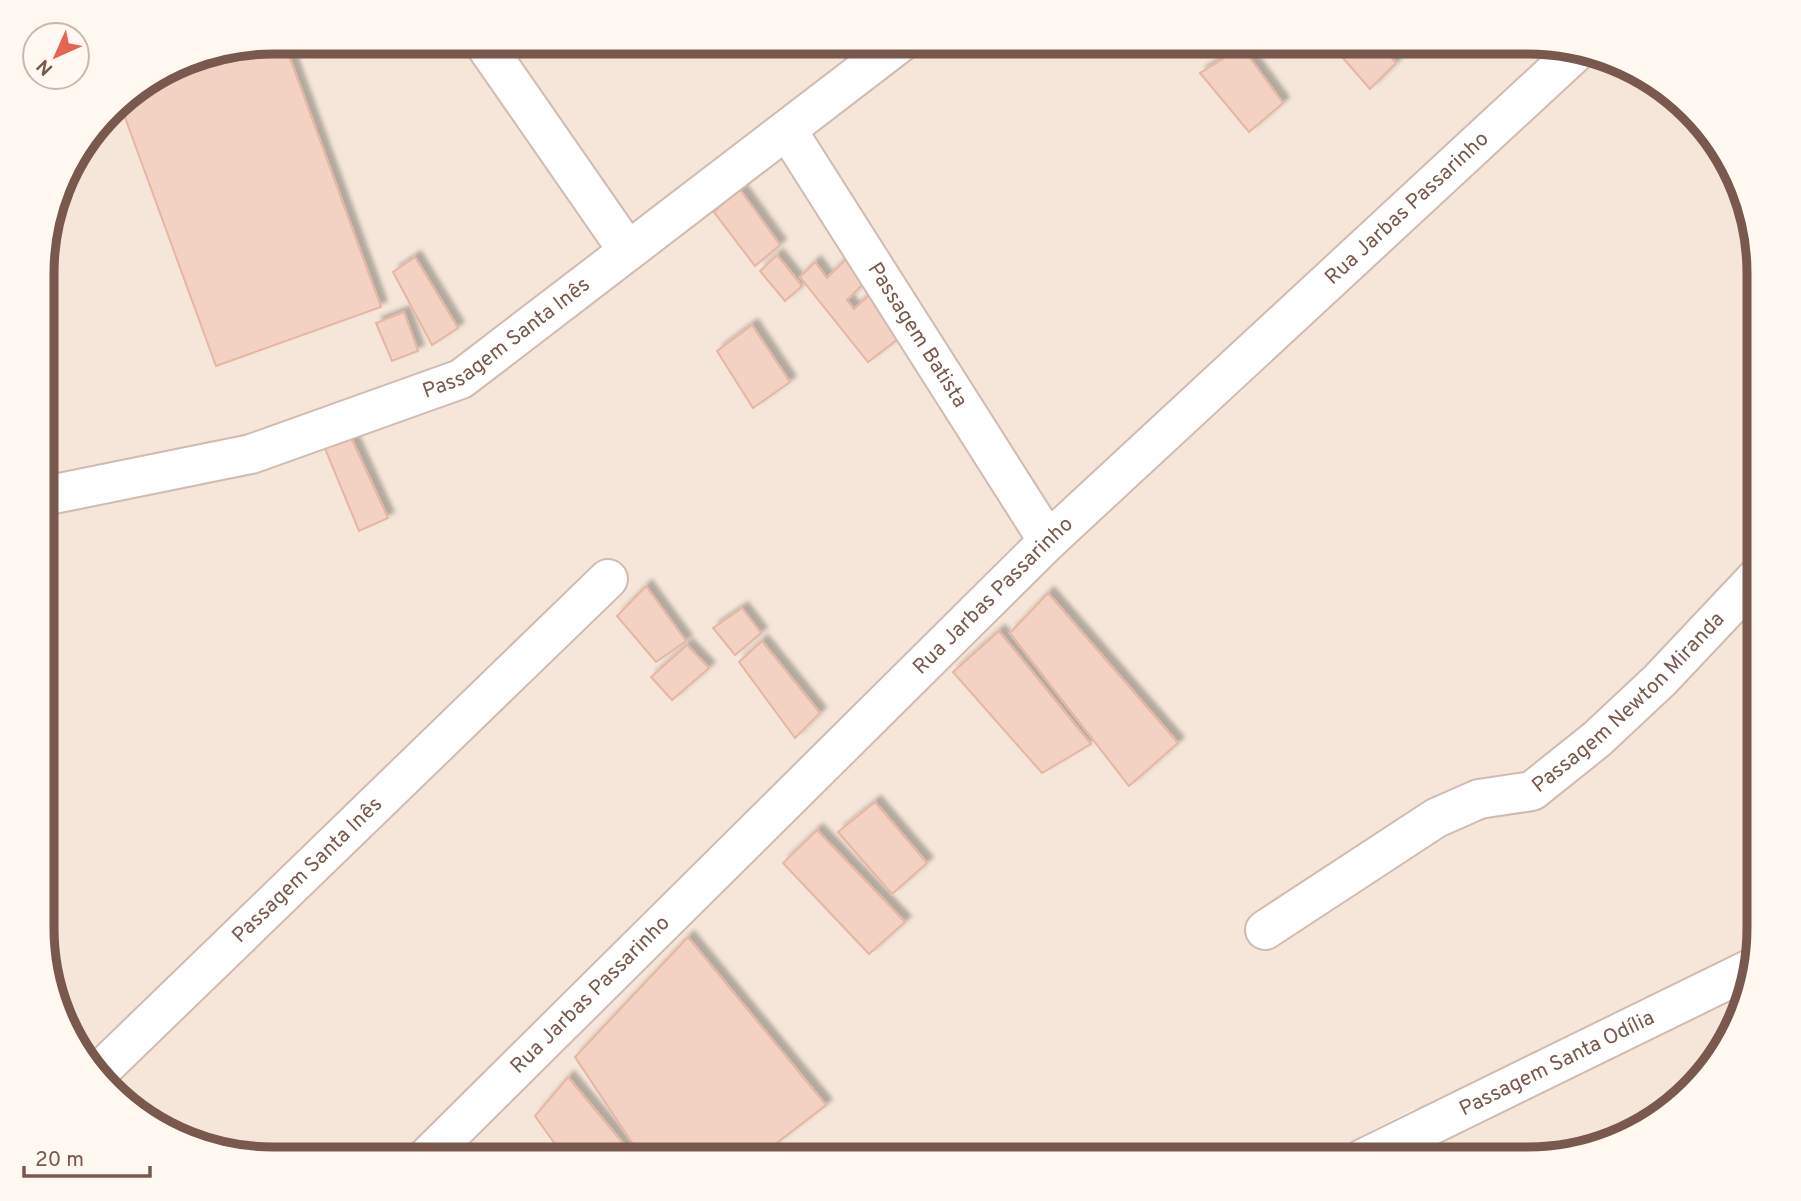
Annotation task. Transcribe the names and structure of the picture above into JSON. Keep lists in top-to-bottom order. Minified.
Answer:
{"streets":{"street":["Rua Jarbas Passarinho","Passagem Batista","Passagem Santa Inês","Passagem Newton Miranda","Passagem Santa Odília"]},"crossings":[["Rua Jarbas Passarinho","Passagem Batista"],["Passagem Batista","Passagem Santa Inês"]],"scale_bar":"20 m","north":"bottom left"}
